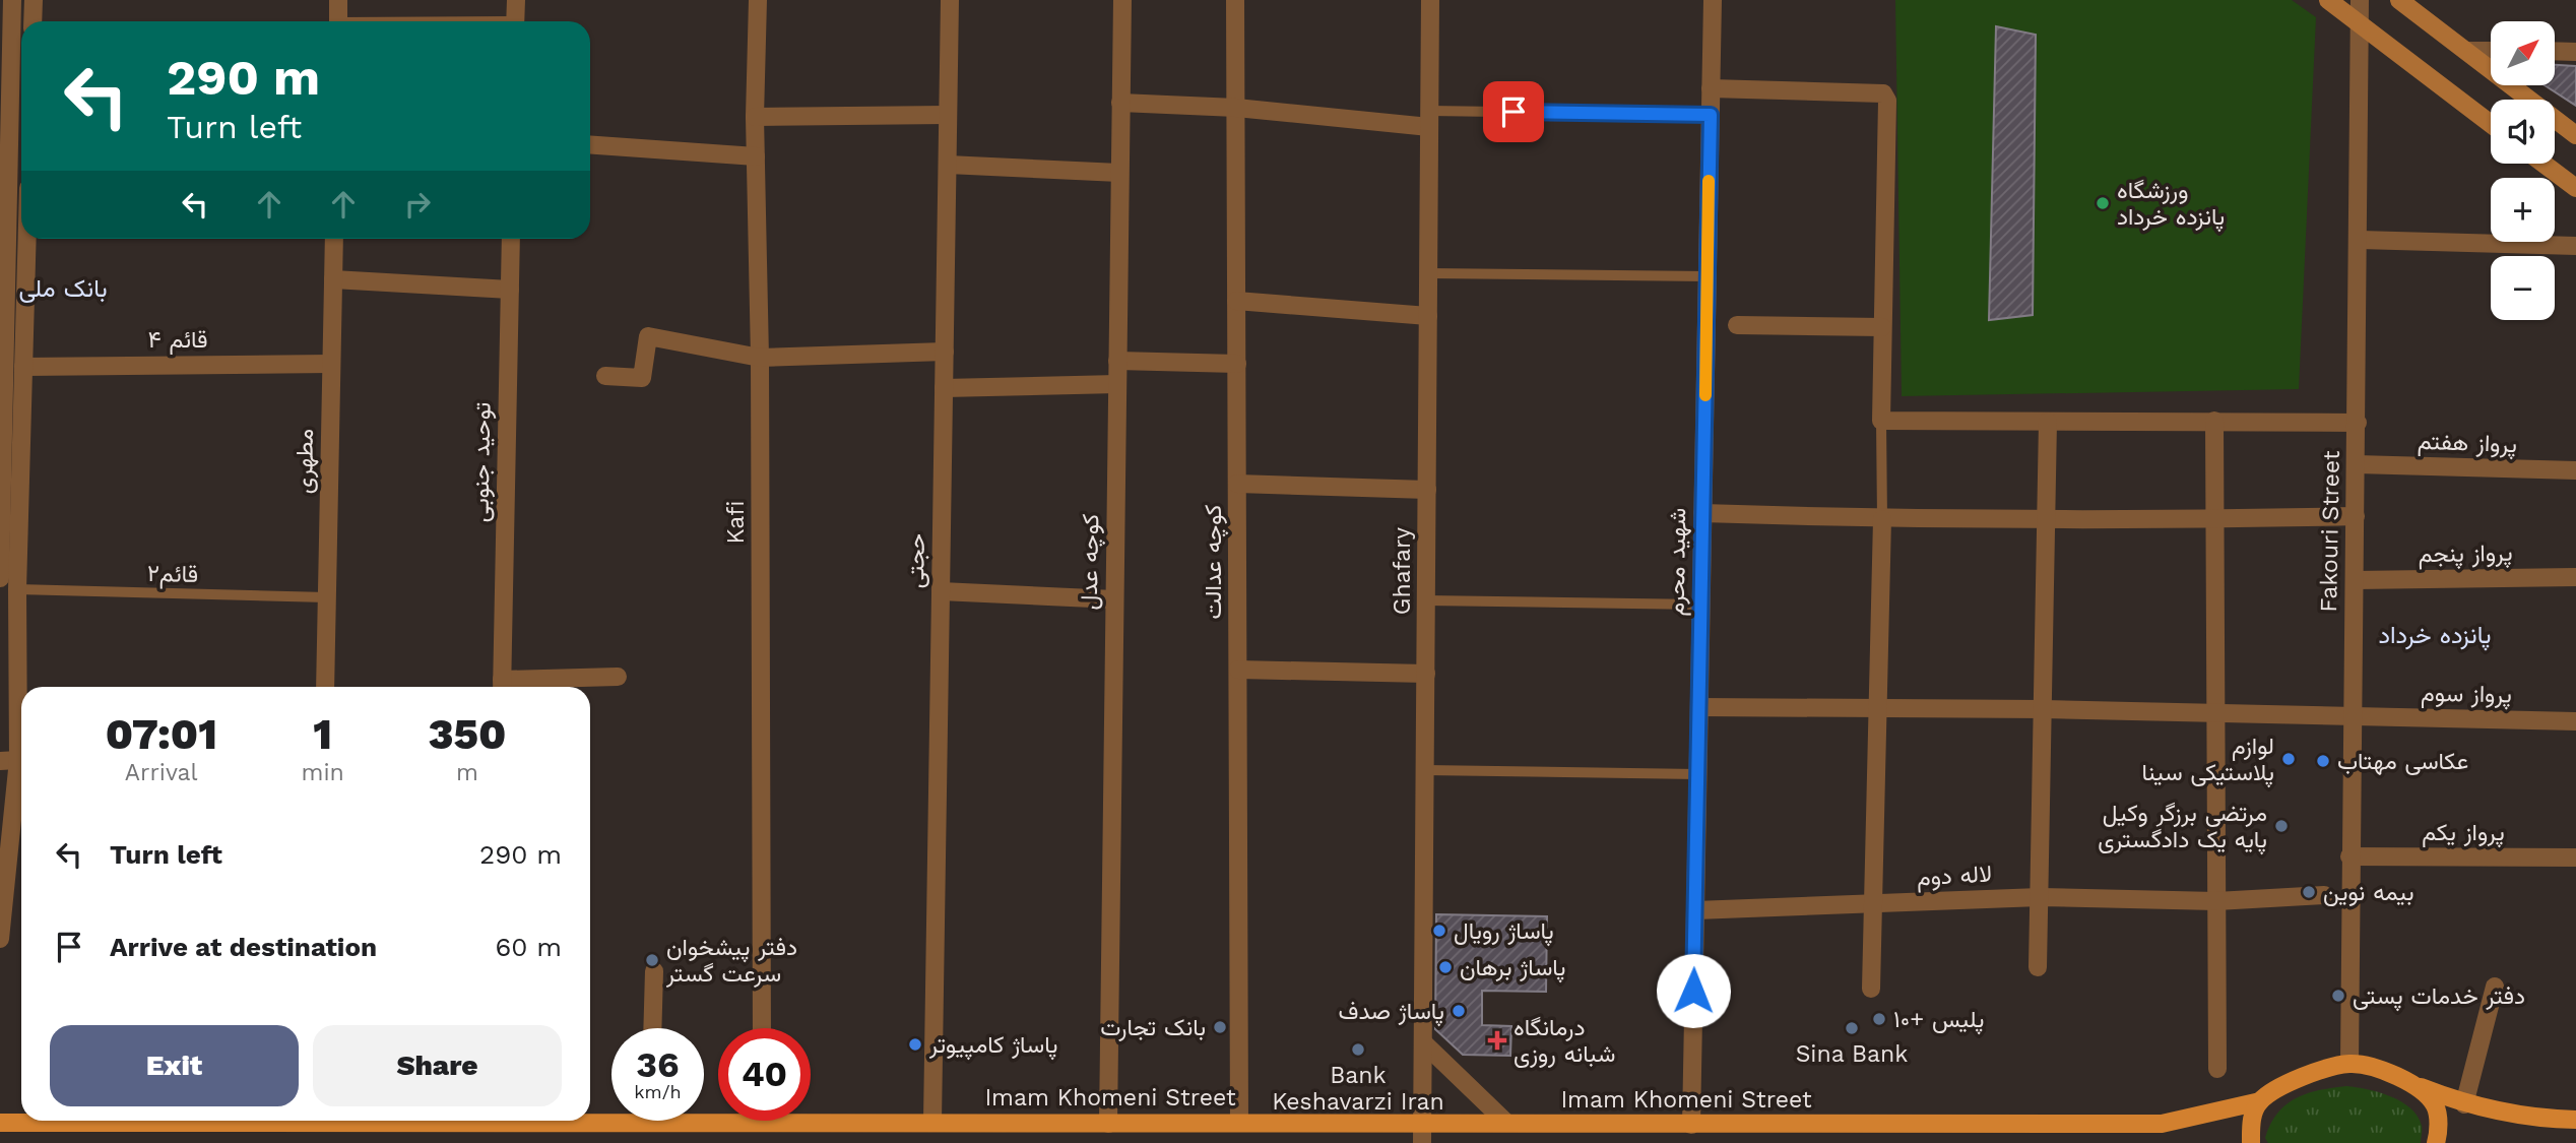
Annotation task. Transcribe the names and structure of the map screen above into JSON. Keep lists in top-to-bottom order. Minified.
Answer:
{"streets":{"main road":["Imam Khomeni Street"],"street":["قائم ۴","پرواز هفتم","مطهری","توحید جنوبی","Kafi","Fakouri Street","پرواز پنجم","حجتی","کوچه عدل","کوچه عدالت","شهید محرم","Ghafary","پرواز سوم","پرواز یکم","لاله دوم"],"lane":["قائم۲"]},"crossings":[["قائم ۴","مطهری"],["پرواز هفتم","Fakouri Street"],["مطهری","قائم۲"],["Fakouri Street","پرواز پنجم"],["Fakouri Street","پرواز سوم"],["Fakouri Street","پرواز یکم"],["Fakouri Street","Imam Khomeni Street"],["حجتی","Imam Khomeni Street"],["کوچه عدل","Imam Khomeni Street"],["کوچه عدالت","Imam Khomeni Street"],["شهید محرم","پرواز سوم"],["شهید محرم","لاله دوم"],["شهید محرم","Imam Khomeni Street"],["Ghafary","Imam Khomeni Street"]],"districts":["بانک ملی","پانزده خرداد"],"places":{"other":["ورزشگاه پانزده خرداد","لوازم پلاستیکی سینا","عکاسی مهتاب","مرتضی برزگر وکیل پایه یک دادگستری","بیمه نوین","پاساژ رویال","دفتر پیشخوان سرعت گستر","پاساژ برهان","دفتر خدمات پستی","پاساژ صدف","پلیس +۱۰","بانک تجارت","Sina Bank","پاساژ کامپیوتر","Bank Keshavarzi Iran"],"health":["درمانگاه شبانه روزی"]},"north":"top right","page":{"map_buttons":["+","−"],"turn":["290 m","Turn left"],"eta":["07:01","Arrival","1","min","350","m"],"list":[{"name":"Turn left","value":"290 m"},{"name":"Arrive at destination","value":"60 m"}],"buttons":["Exit","Share"],"speed":"36 km/h","limit":"40"}}
